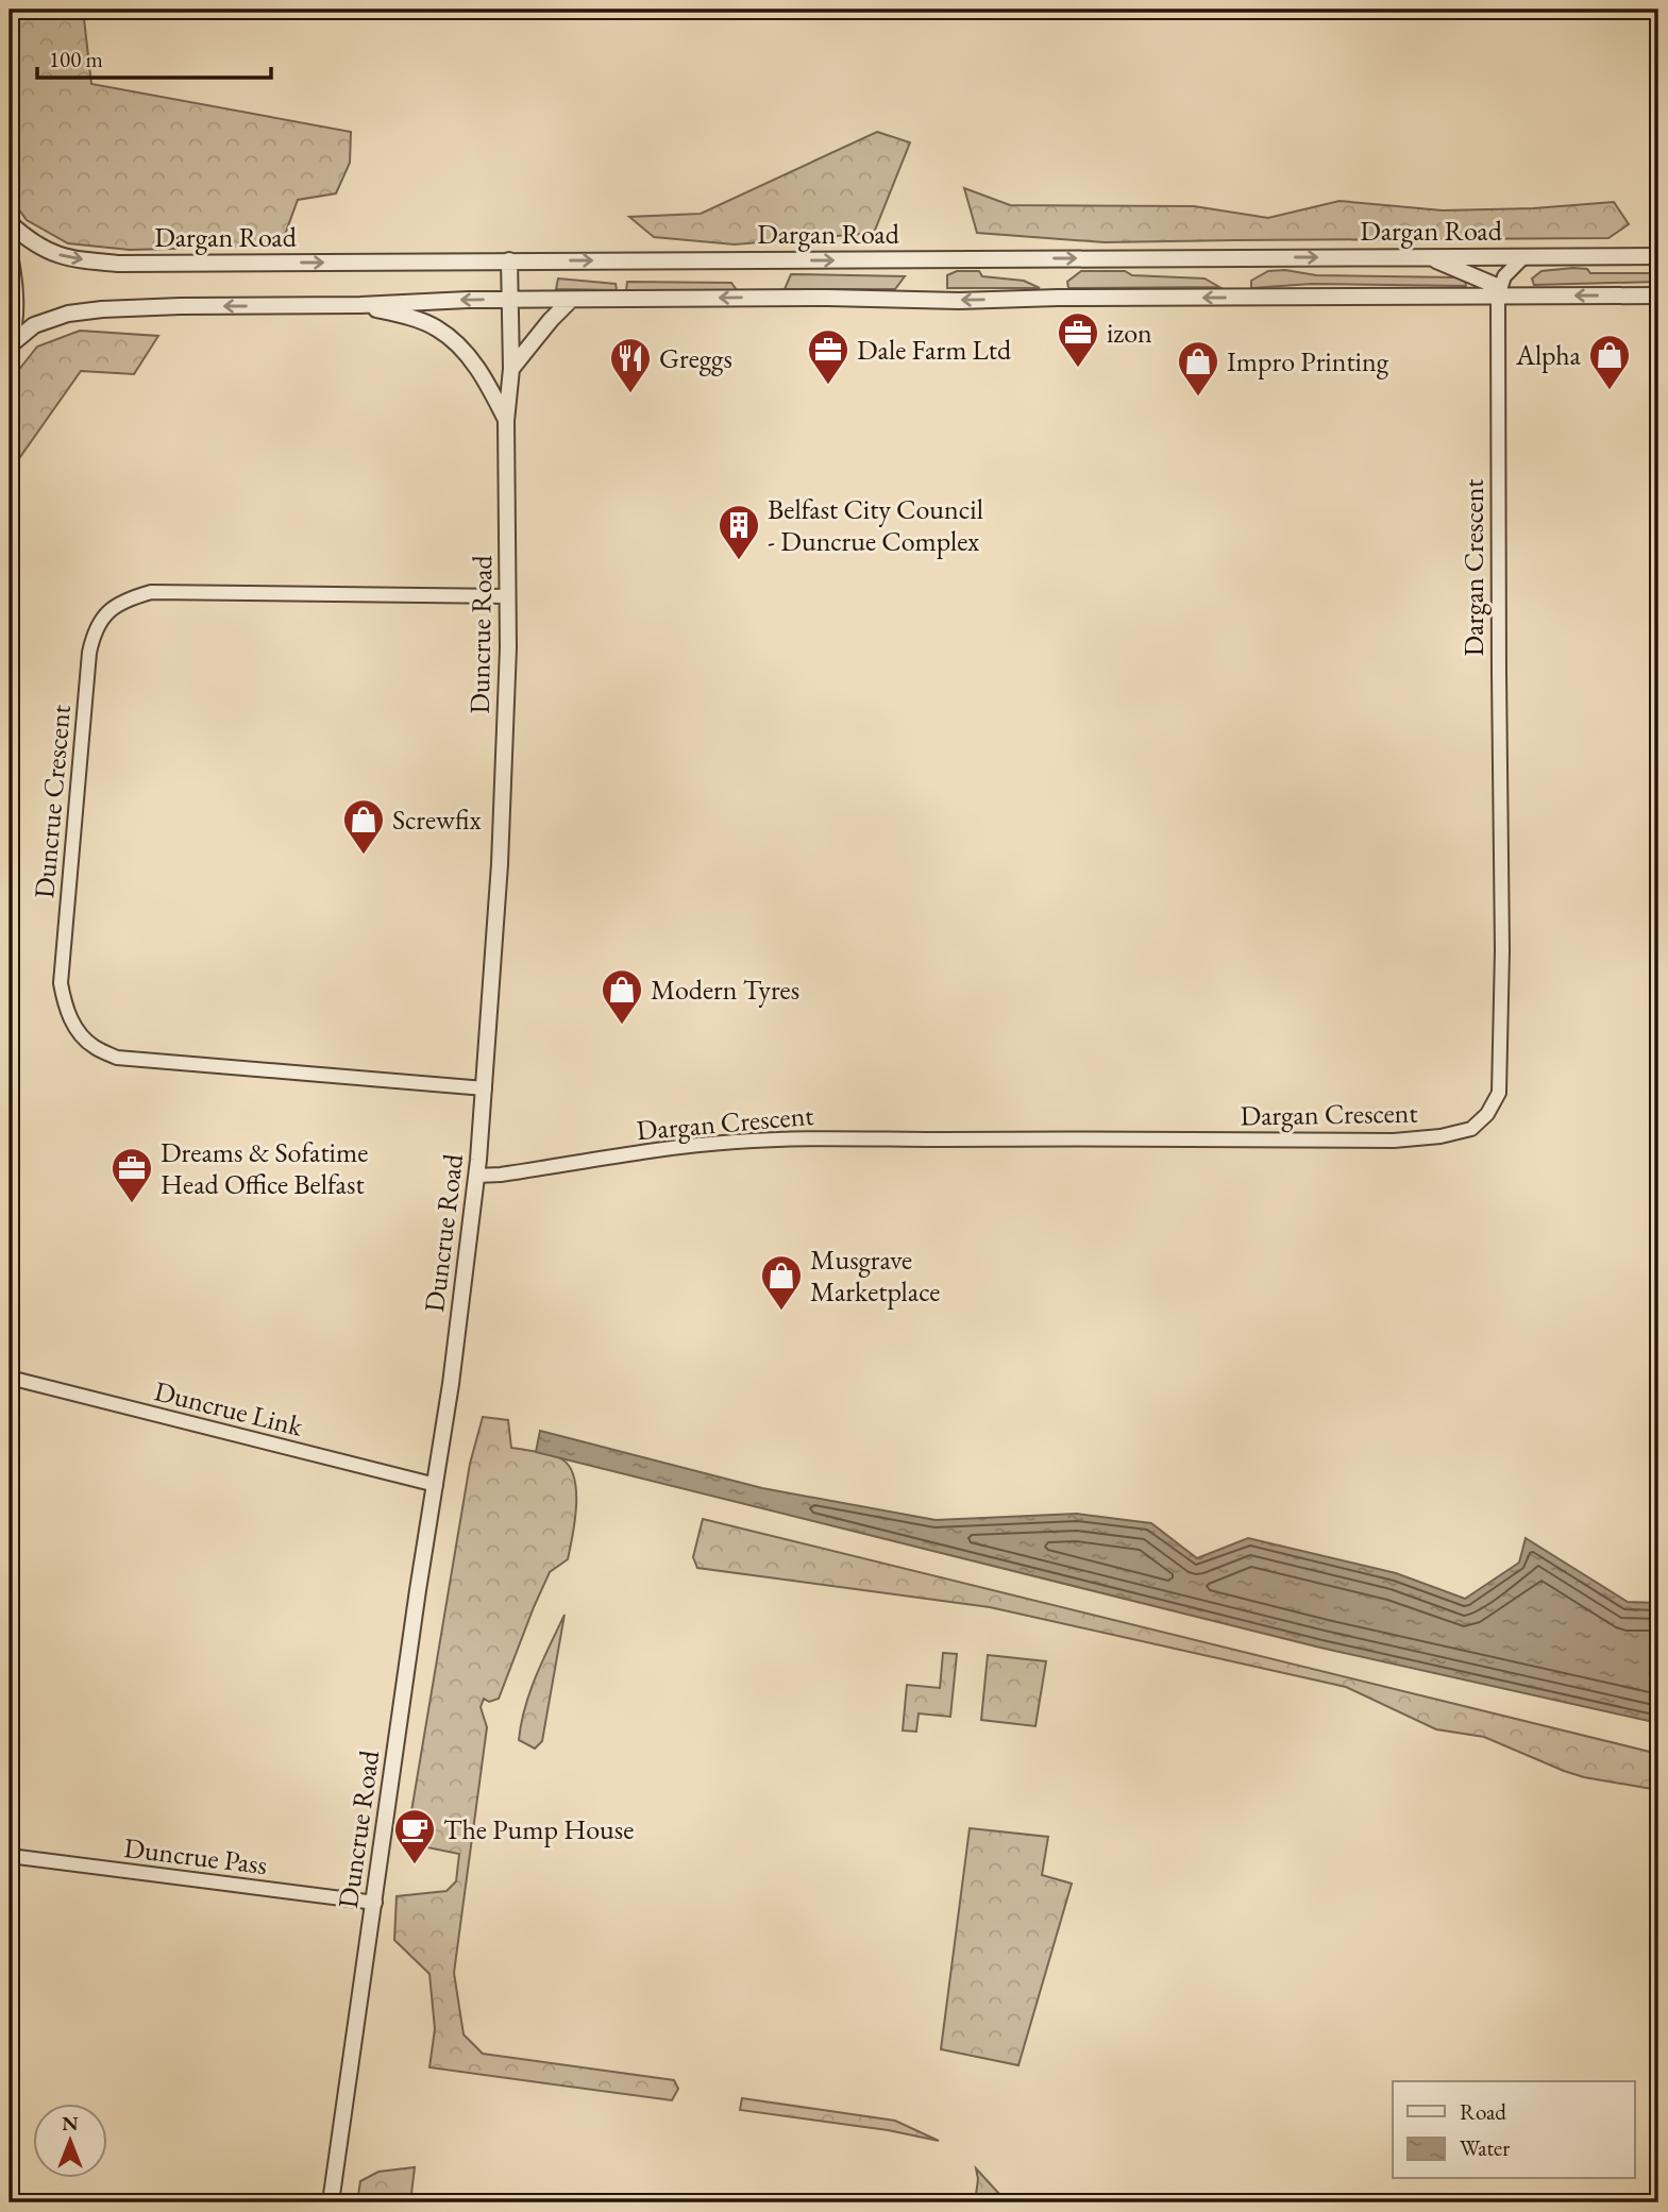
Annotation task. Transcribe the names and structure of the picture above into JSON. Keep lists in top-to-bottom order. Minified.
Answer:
{"streets":{"street":["Dargan Road","Dargan Crescent","Duncrue Road","Duncrue Crescent","Duncrue Link","Duncrue Pass"]},"crossings":[["Dargan Road","Duncrue Road"],["Dargan Crescent","Duncrue Road"],["Duncrue Road","Duncrue Crescent"],["Duncrue Road","Duncrue Link"],["Duncrue Road","Duncrue Pass"]],"places":{"office":["izon","Dale Farm Ltd","Dreams & Sofatime Head Office Belfast"],"shop":["Alpha","Impro Printing","Screwfix","Modern Tyres","Musgrave Marketplace"],"restaurant":["Greggs"],"building":["Belfast City Council - Duncrue Complex"],"cafe":["The Pump House"]},"legend":["Road","Water"],"scale_bar":"100 m","north":"top"}
